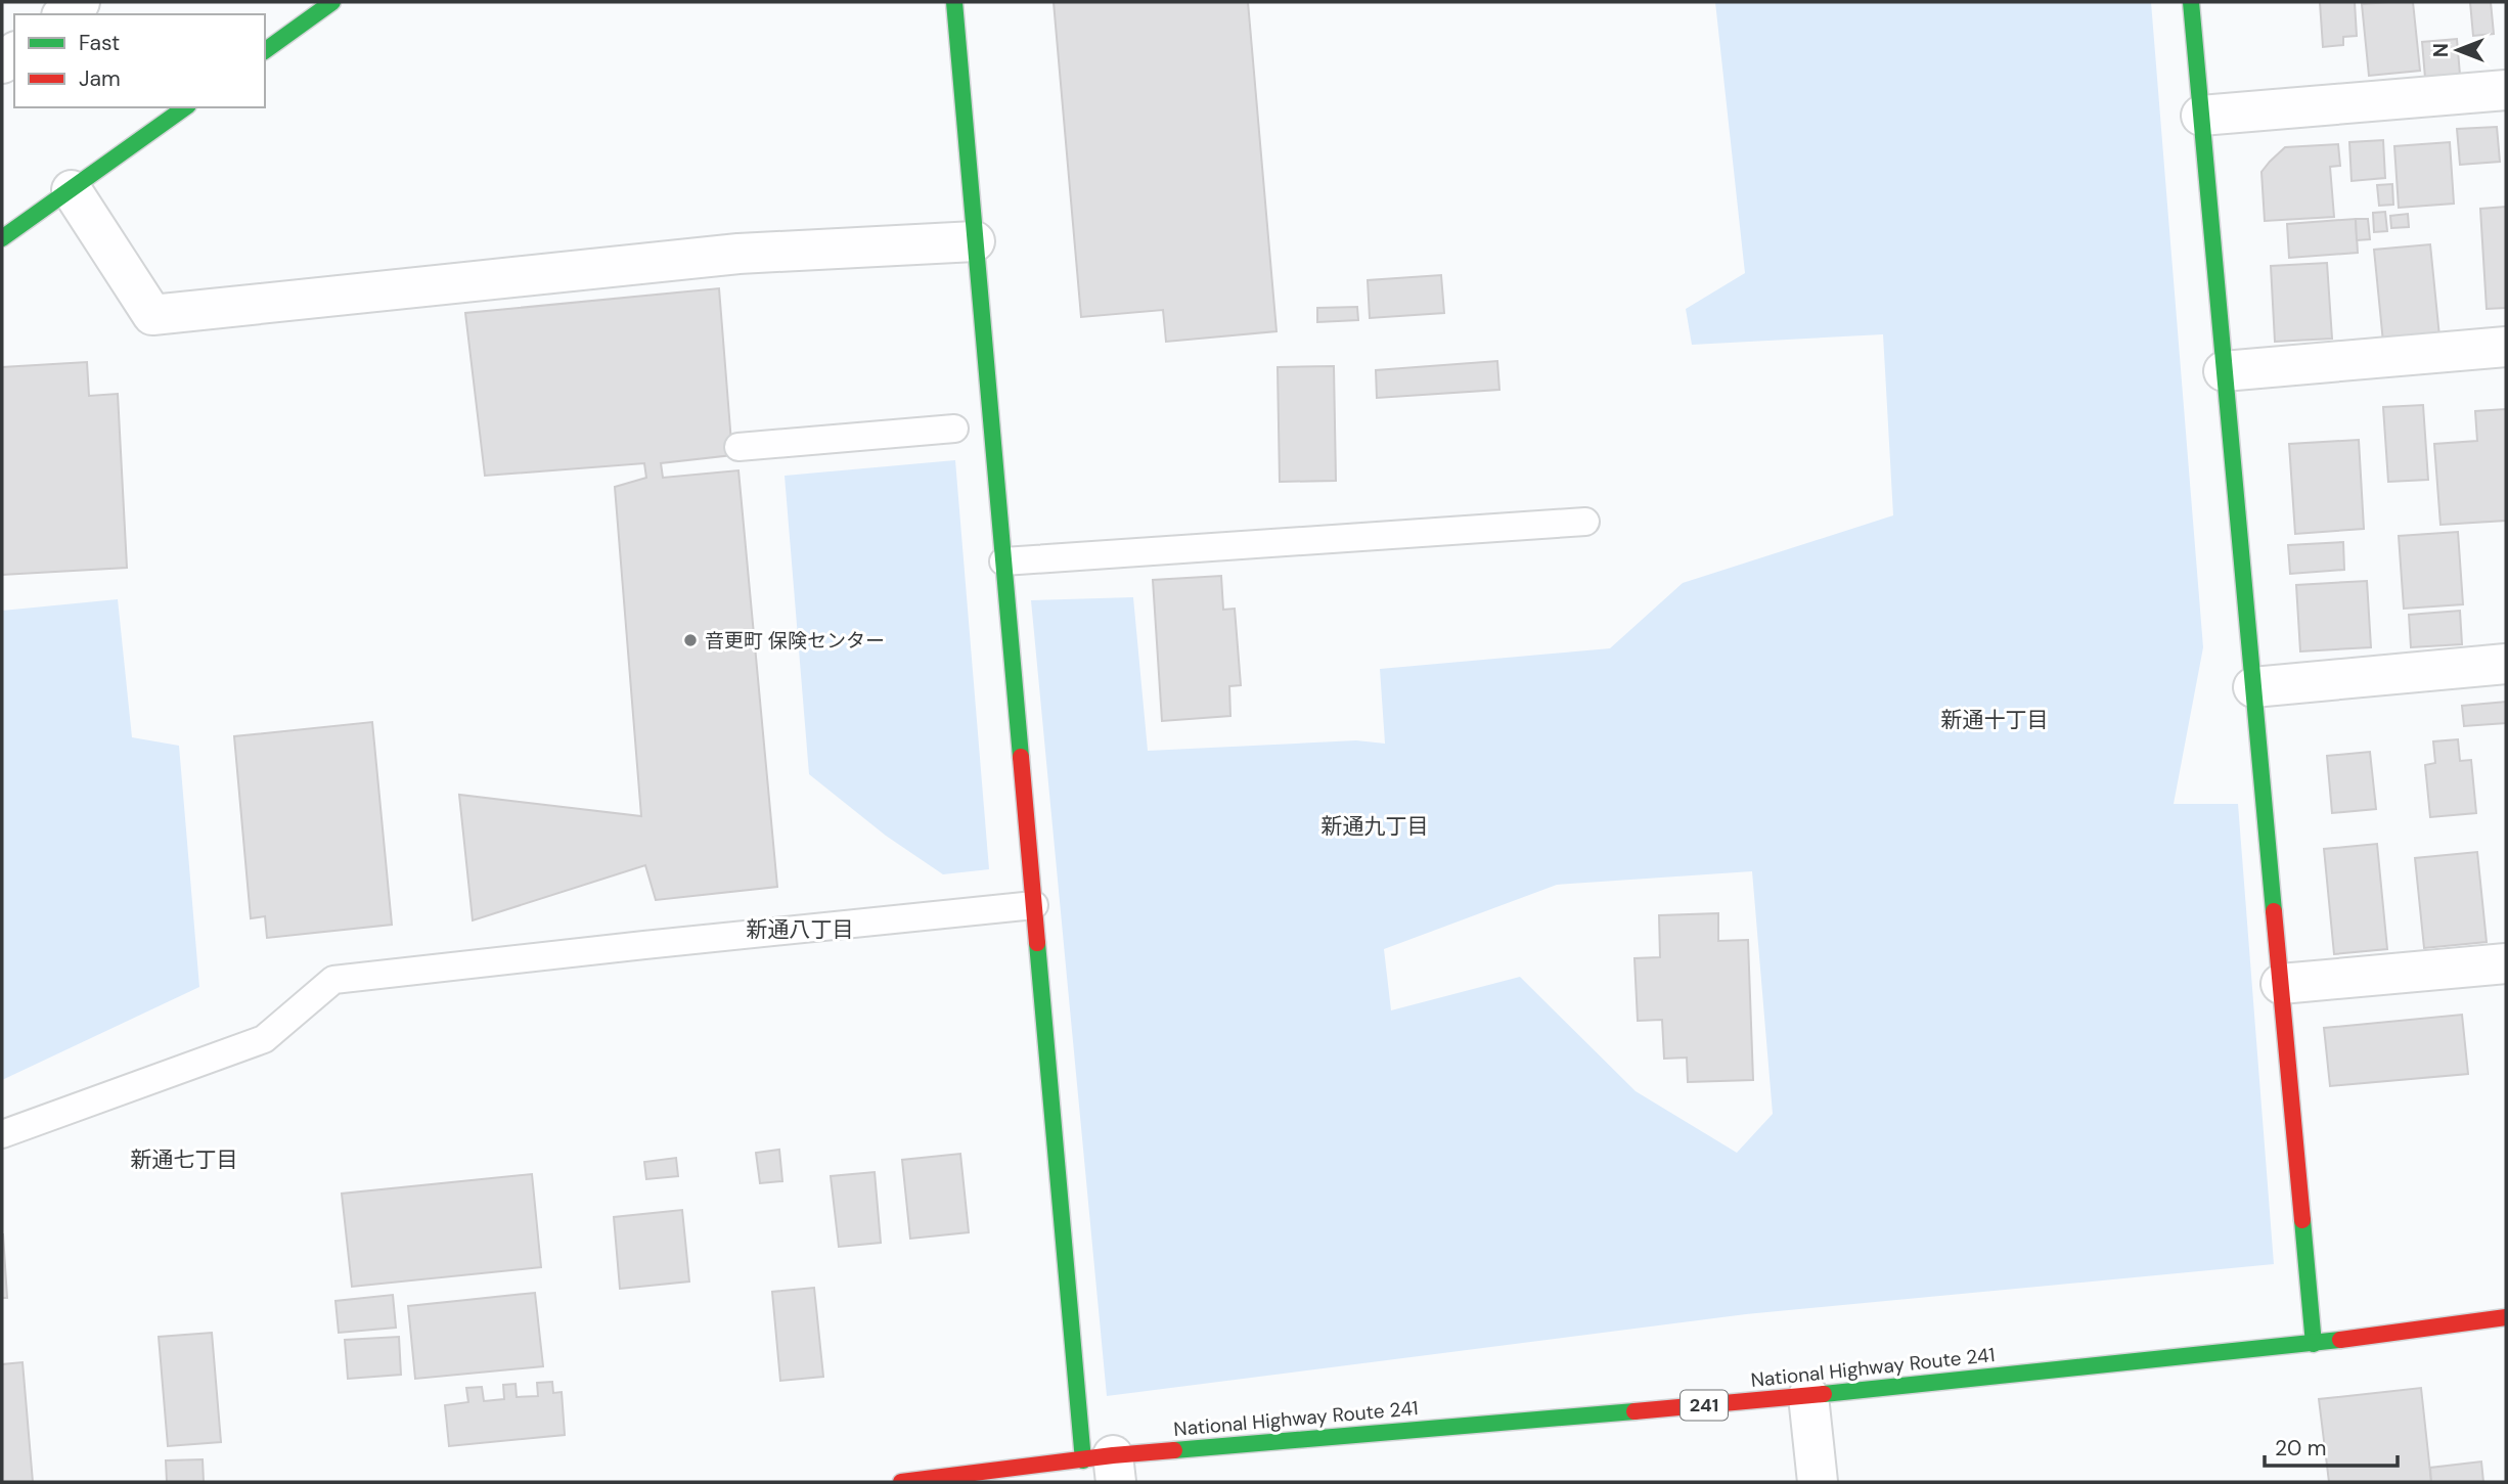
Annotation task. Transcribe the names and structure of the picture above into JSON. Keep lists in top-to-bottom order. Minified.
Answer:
{"streets":{"main road":["National Highway Route 241","241"]},"districts":["新通十丁目","新通九丁目","新通八丁目","新通七丁目"],"places":["音更町 保険センター"],"legend":["Fast","Jam"],"scale_bar":"20 m","north":"left"}
